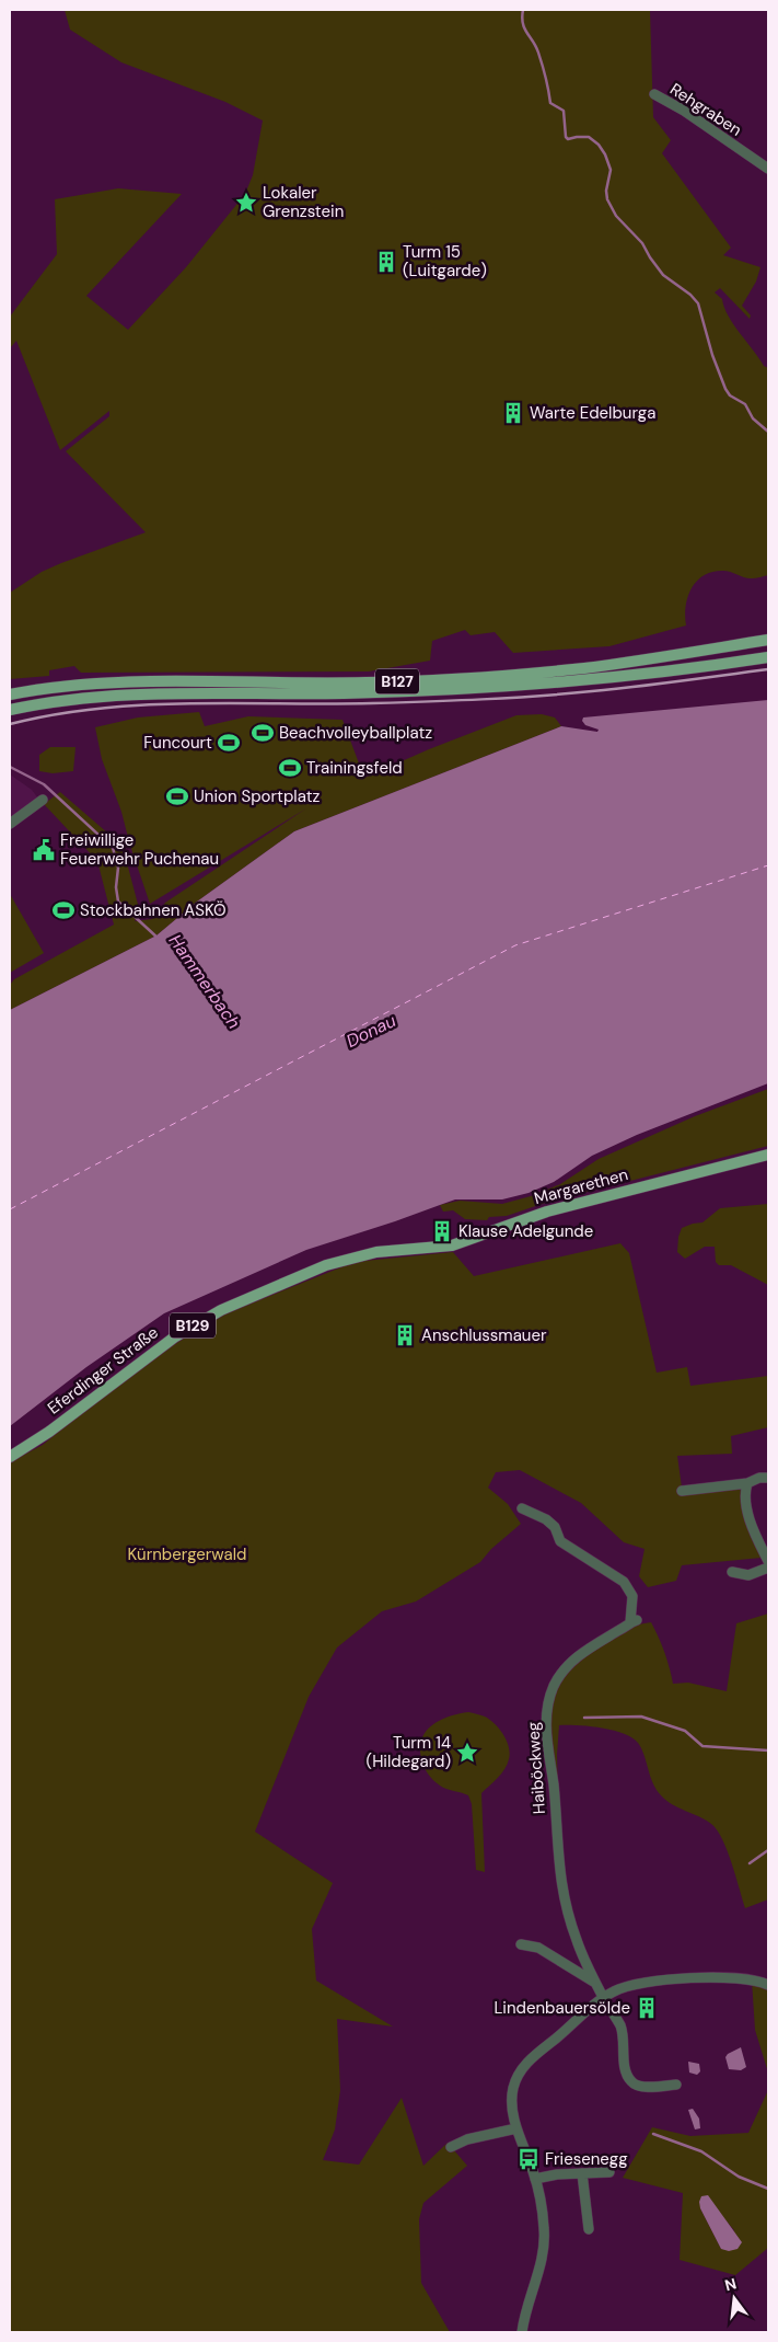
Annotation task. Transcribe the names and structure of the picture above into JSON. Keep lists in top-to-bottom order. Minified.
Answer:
{"streets":{"main road":["B127","Margarethen","B129","Eferdinger Straße"],"street":["Rehgraben","Haiböckweg"]},"crossings":[["Margarethen","Eferdinger Straße"]],"water":["Hammerbach","Donau"],"parks":["Kürnbergerwald"],"places":{"place":["Lokaler Grenzstein","Turm 14 (Hildegard)"],"building":["Turm 15 (Luitgarde)","Warte Edelburga","Klause Adelgunde","Anschlussmauer","Lindenbauersölde"],"sports":["Beachvolleyballplatz","Funcourt","Trainingsfeld","Union Sportplatz","Stockbahnen ASKÖ"],"public building":["Freiwillige Feuerwehr Puchenau"],"bus stop":["Friesenegg"]},"north":"top"}
